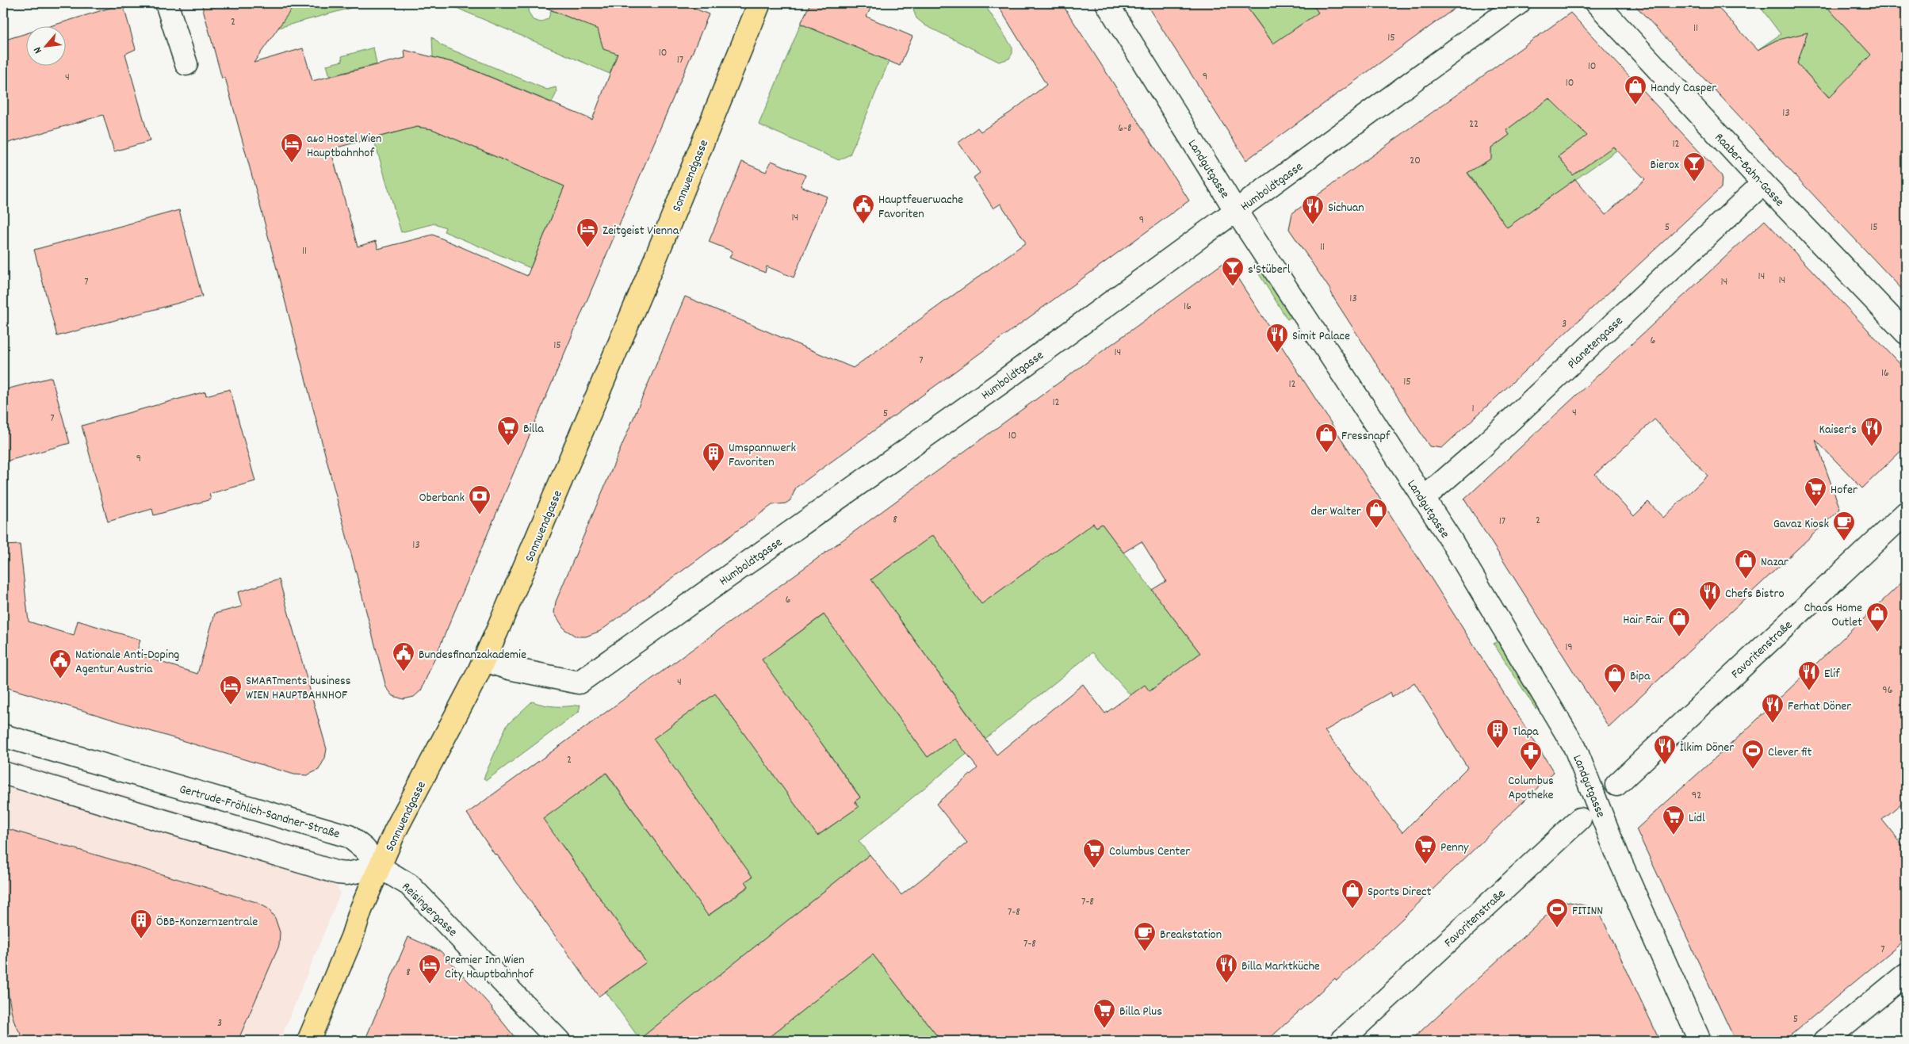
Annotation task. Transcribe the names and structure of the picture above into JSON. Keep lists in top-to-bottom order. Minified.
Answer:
{"streets":{"main road":["Sonnwendgasse"],"street":["Landgutgasse","Raaber-Bahn-Gasse","Humboldtgasse","Planetengasse","Favoritenstraße","Gertrude-Fröhlich-Sandner-Straße","Reisingergasse"]},"crossings":[["Landgutgasse","Humboldtgasse"],["Landgutgasse","Planetengasse"],["Raaber-Bahn-Gasse","Planetengasse"],["Sonnwendgasse","Humboldtgasse"],["Sonnwendgasse","Gertrude-Fröhlich-Sandner-Straße"],["Sonnwendgasse","Reisingergasse"],["Gertrude-Fröhlich-Sandner-Straße","Reisingergasse"]],"places":{"shop":["Handy Casper","Fressnapf","der Walter","Nazar","Chaos Home Outlet","Hair Fair","Bipa","Sports Direct"],"hotel":["a&o Hostel Wien Hauptbahnhof","Zeitgeist Vienna","SMARTments business WIEN HAUPTBAHNHOF","Premier Inn Wien City Hauptbahnhof"],"bar":["Bierox","s'Stüberl"],"public building":["Hauptfeuerwache Favoriten","Bundesfinanzakademie","Nationale Anti-Doping Agentur Austria"],"restaurant":["Sichuan","Simit Palace","Kaiser's","Chefs Bistro","Elif","Ferhat Döner","İlkim Döner","Billa Marktküche"],"supermarket":["Billa","Hofer","Lidl","Penny","Columbus Center","Billa Plus"],"building":["Umspannwerk Favoriten","Tlapa","ÖBB-Konzernzentrale"],"bank":["Oberbank"],"cafe":["Gavaz Kiosk","Breakstation"],"sports":["Clever fit","FITINN"],"pharmacy":["Columbus Apotheke"]},"house_numbers":["2","11","15","10","17","10","9","4","10","13","22","6-8","12","20","14","9","5","15","11","11","14","14","7","14","13","16","3","6","15","14","7","16","15","12","12","1","4","5","7","10","9","8","2","17","13","6","19","4","96","2","92","7-8","7-8","7-8","7","8","5","3"],"north":"bottom left"}
